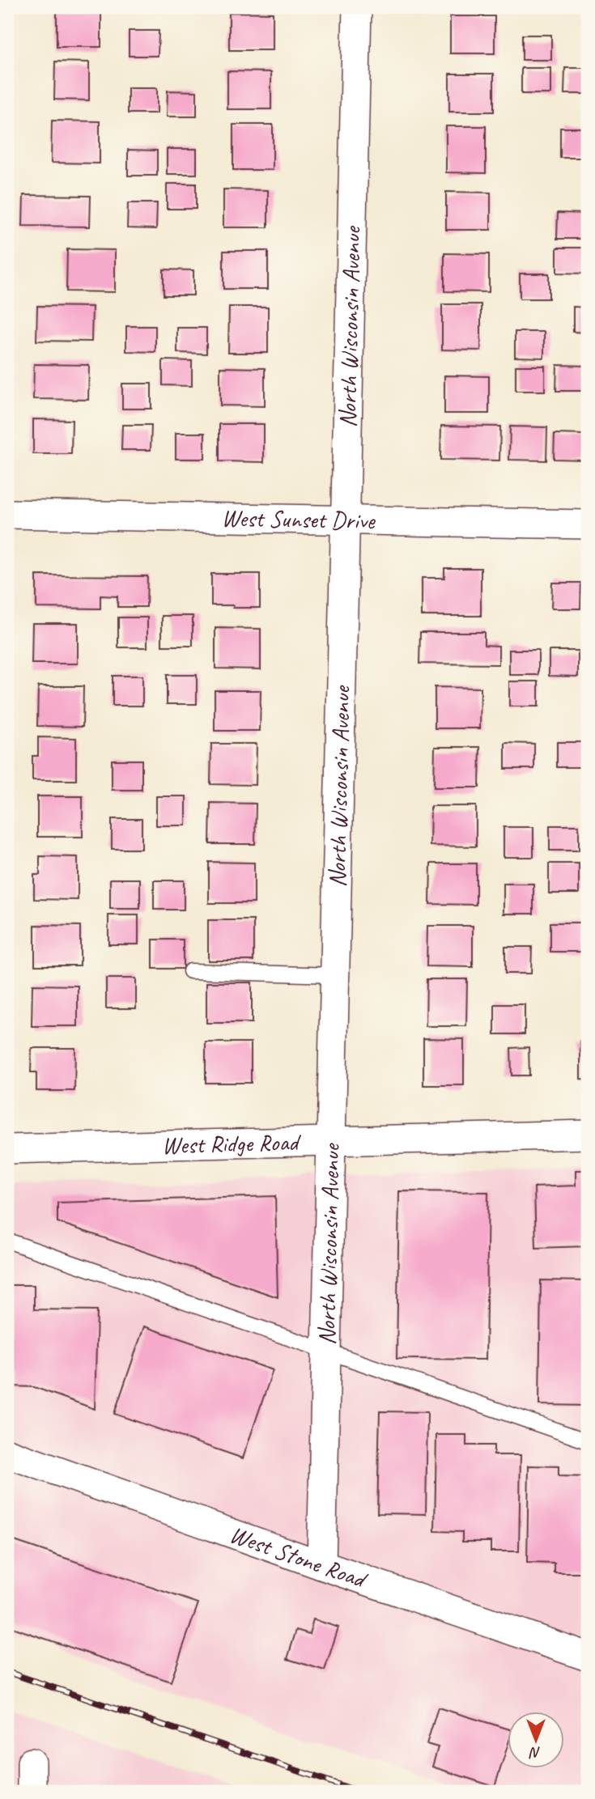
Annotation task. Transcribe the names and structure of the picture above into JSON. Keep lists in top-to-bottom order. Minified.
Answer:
{"streets":{"street":["North Wisconsin Avenue","West Sunset Drive","West Ridge Road","West Stone Road"]},"crossings":[["North Wisconsin Avenue","West Sunset Drive"],["North Wisconsin Avenue","West Ridge Road"],["North Wisconsin Avenue","West Stone Road"]],"north":"bottom"}
